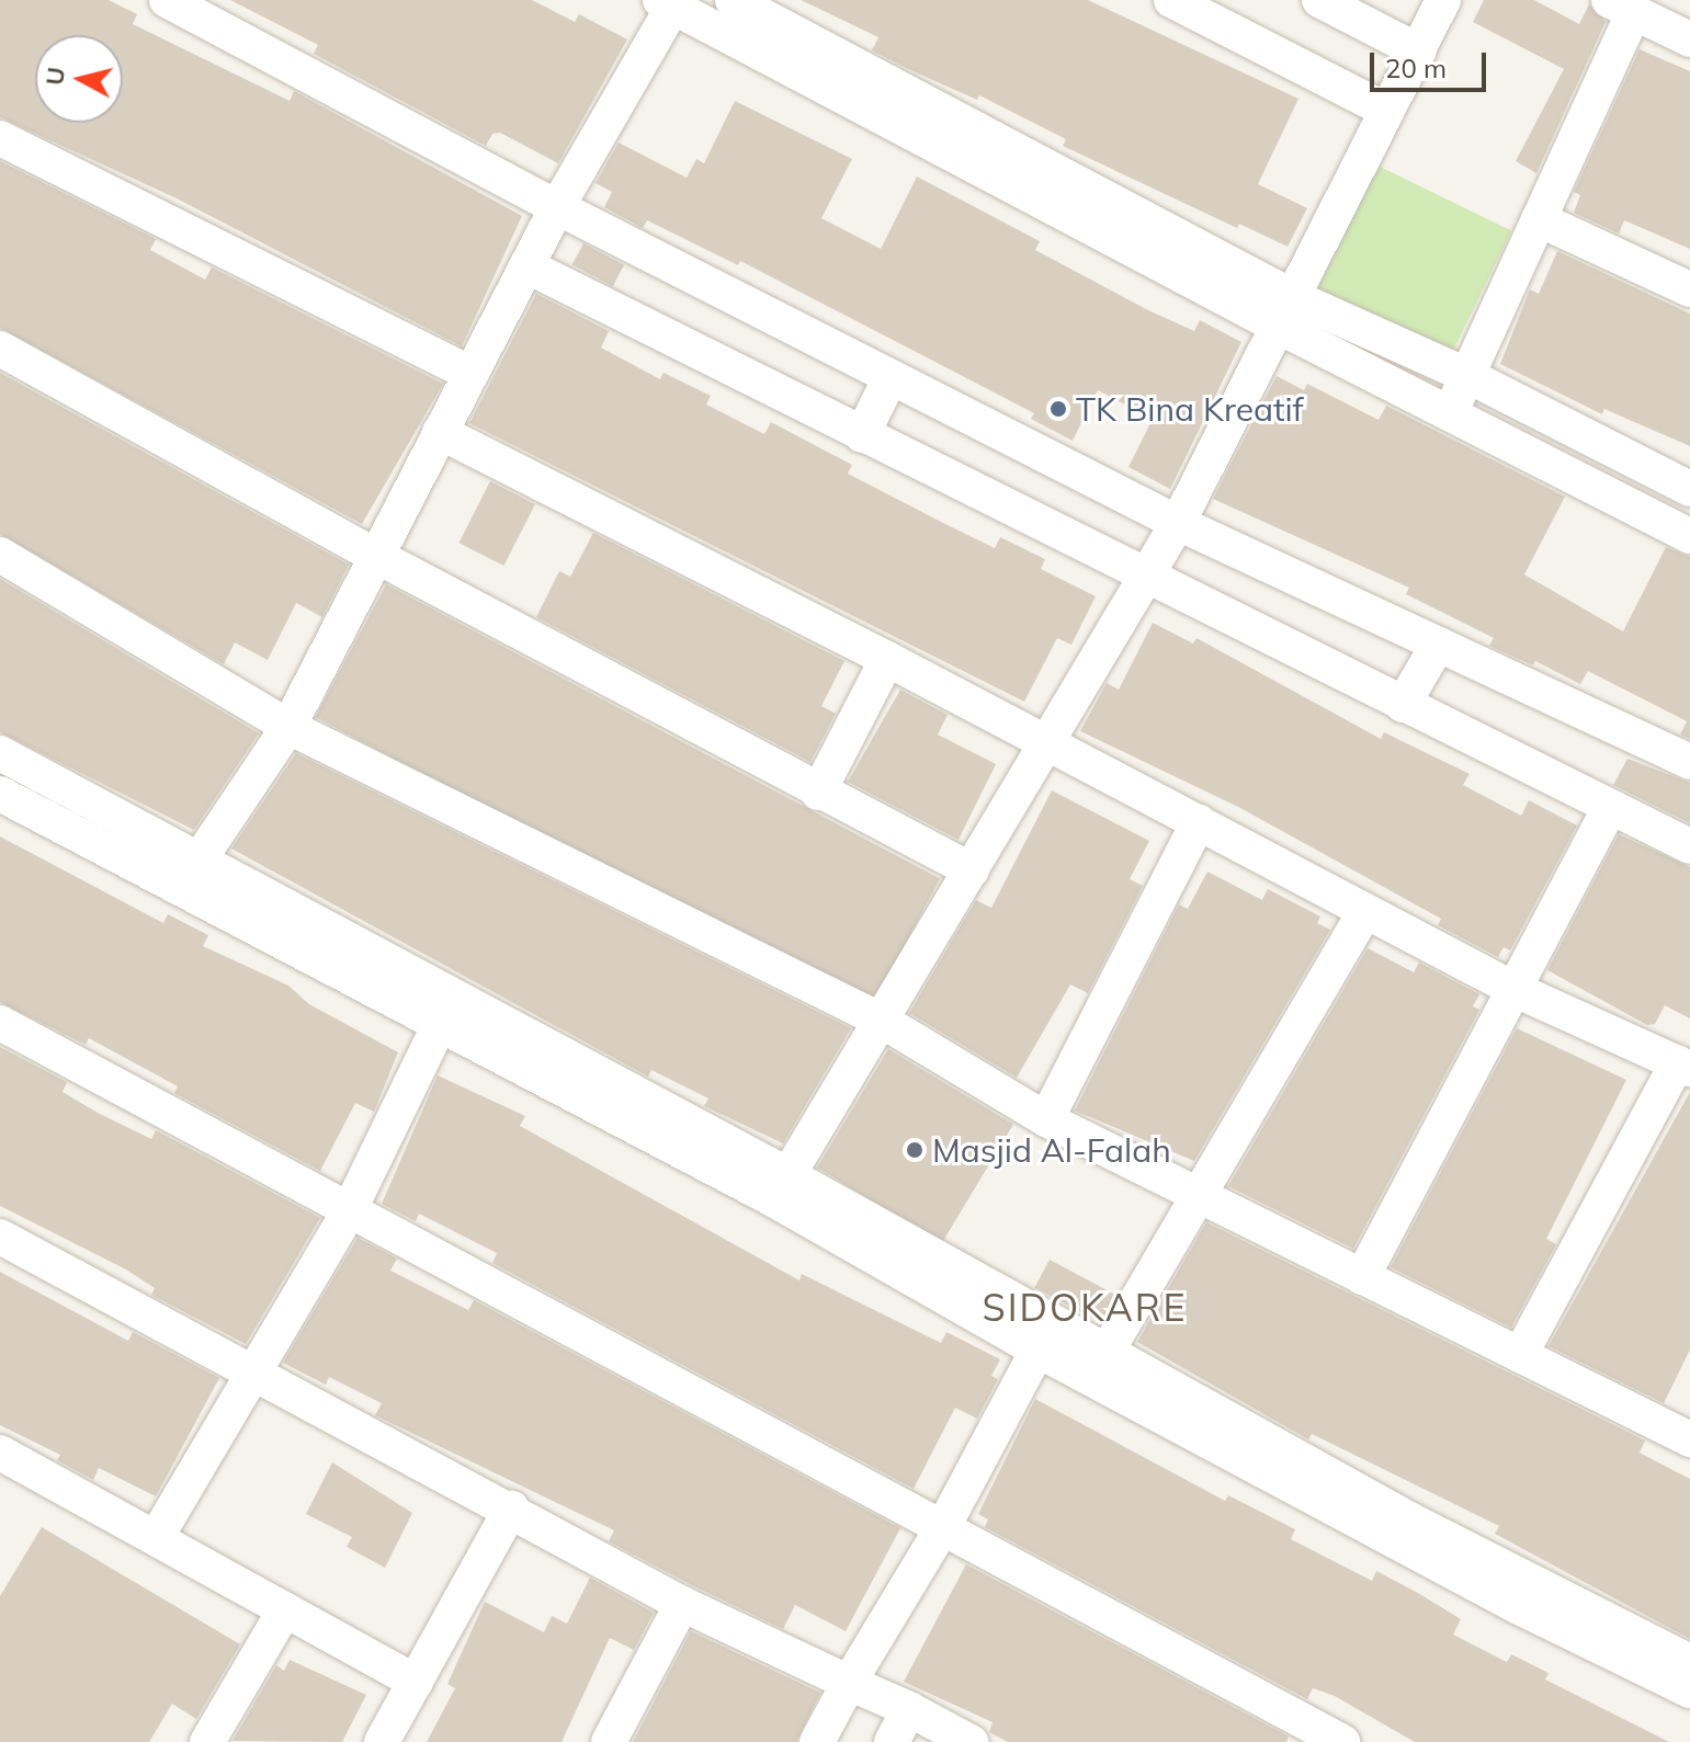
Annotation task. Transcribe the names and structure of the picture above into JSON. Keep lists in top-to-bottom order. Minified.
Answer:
{"districts":["SIDOKARE"],"places":["TK Bina Kreatif","Masjid Al-Falah"],"scale_bar":"20 m","north":"left"}
